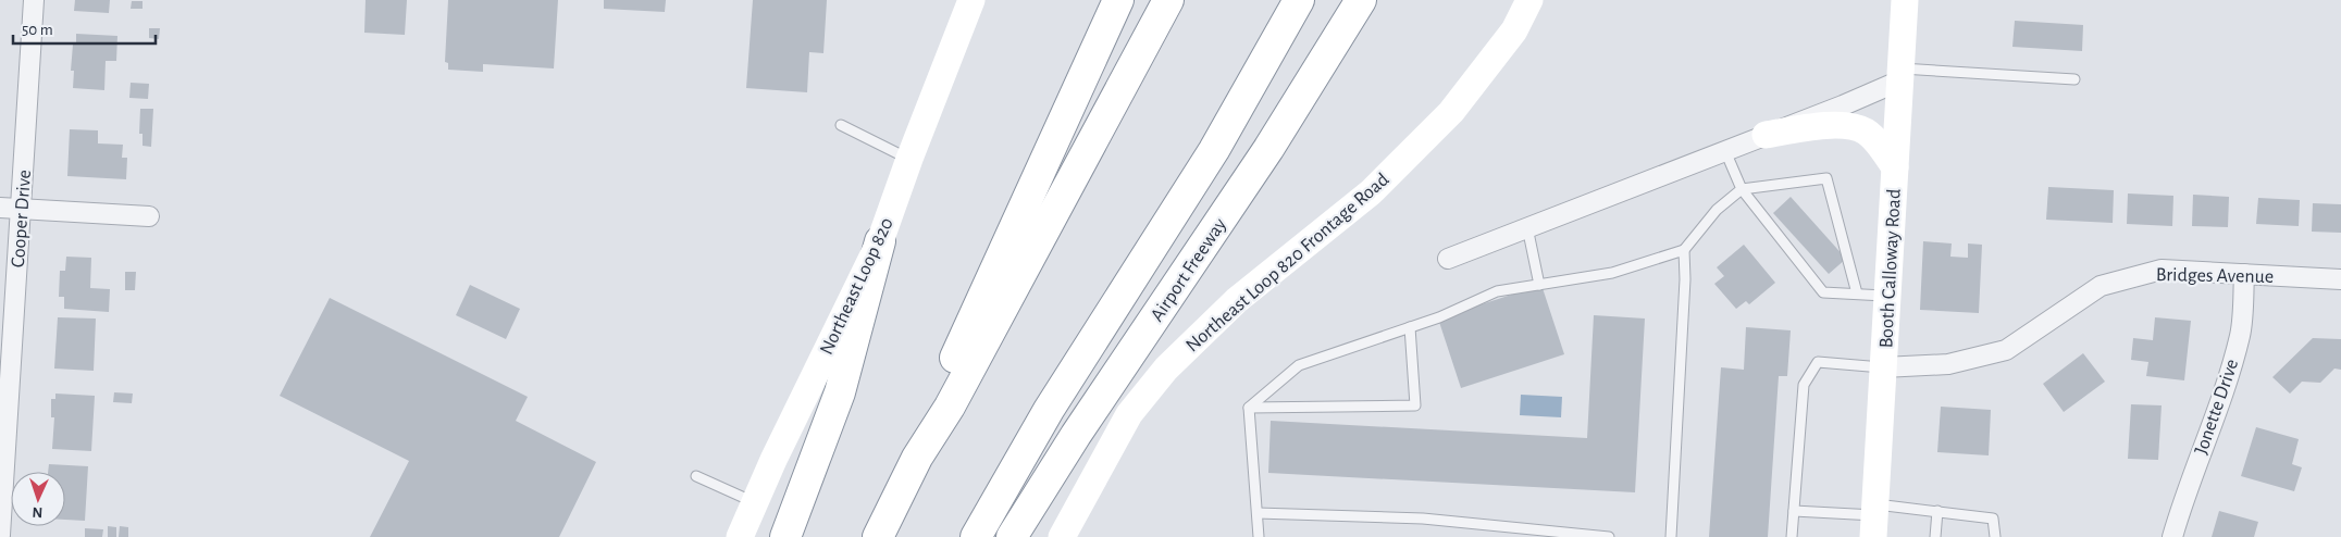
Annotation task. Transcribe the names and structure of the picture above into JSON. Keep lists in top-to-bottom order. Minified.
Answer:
{"streets":{"highway":["Airport Freeway"],"main road":["Northeast Loop 820 Frontage Road","Booth Calloway Road","Northeast Loop 820"],"street":["Cooper Drive","Bridges Avenue","Jonette Drive"]},"crossings":[["Booth Calloway Road","Bridges Avenue"],["Bridges Avenue","Jonette Drive"]],"scale_bar":"50 m","north":"bottom"}
